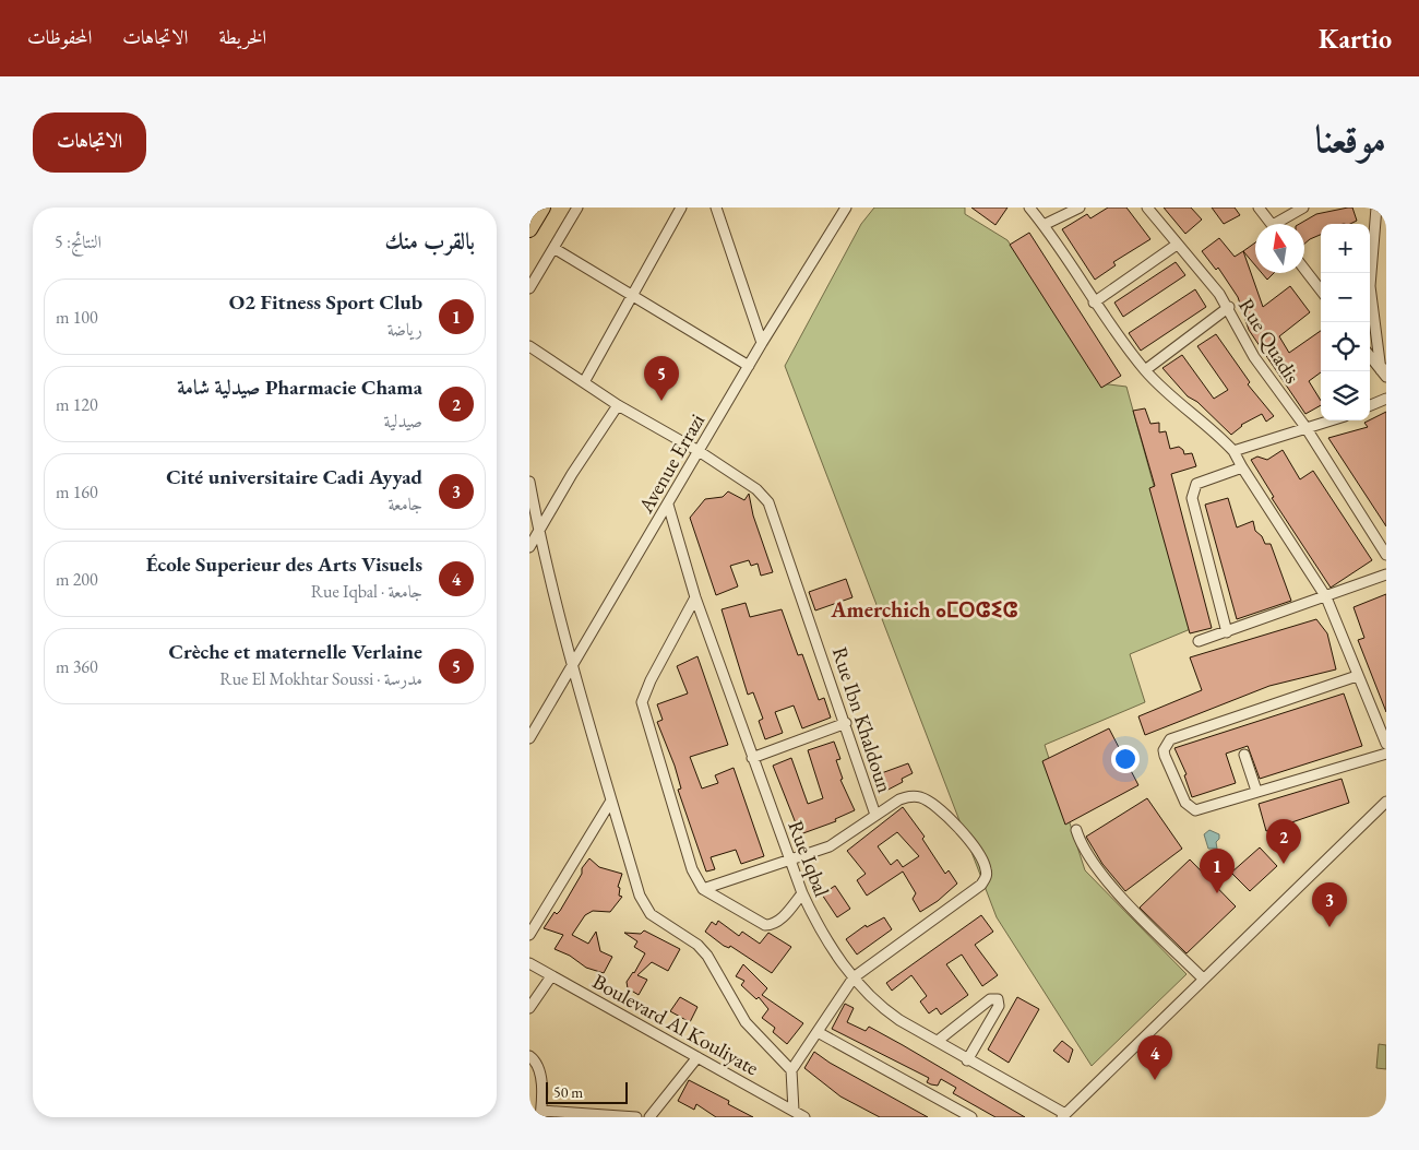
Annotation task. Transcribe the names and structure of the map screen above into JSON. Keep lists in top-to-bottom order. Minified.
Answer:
{"streets":{"street":["Rue Quadis","Avenue Errazi","Rue Ibn Khaldoun","Rue Iqbal","Boulevard Al Kouliyate"]},"crossings":[["Avenue Errazi","Rue Ibn Khaldoun"],["Avenue Errazi","Rue Iqbal"]],"districts":["Amerchich ⴰⵎⵔⵛⵉⵛ"],"scale_bar":"50 m","north":"top","page":{"header":"Kartio","nav":["الخريطة","الاتجاهات","المحفوظات"],"title":"موقعنا","buttons":"الاتجاهات","heading":["بالقرب منك","النتائج: 5"],"map_buttons":["+","−"],"list":[{"mark":"1","name":"O2 Fitness Sport Club","note":"رياضة","value":"100 m"},{"mark":"2","name":"Pharmacie Chama صيدلية شامة","note":"صيدلية","value":"120 m"},{"mark":"3","name":"Cité universitaire Cadi Ayyad","note":"جامعة","value":"160 m"},{"mark":"4","name":"École Superieur des Arts Visuels","note":"جامعة · Rue Iqbal","value":"200 m"},{"mark":"5","name":"Crèche et maternelle Verlaine","note":"مدرسة · Rue El Mokhtar Soussi","value":"360 m"}],"pins":["5","2","1","3","4"],"scale":"50 m"}}
